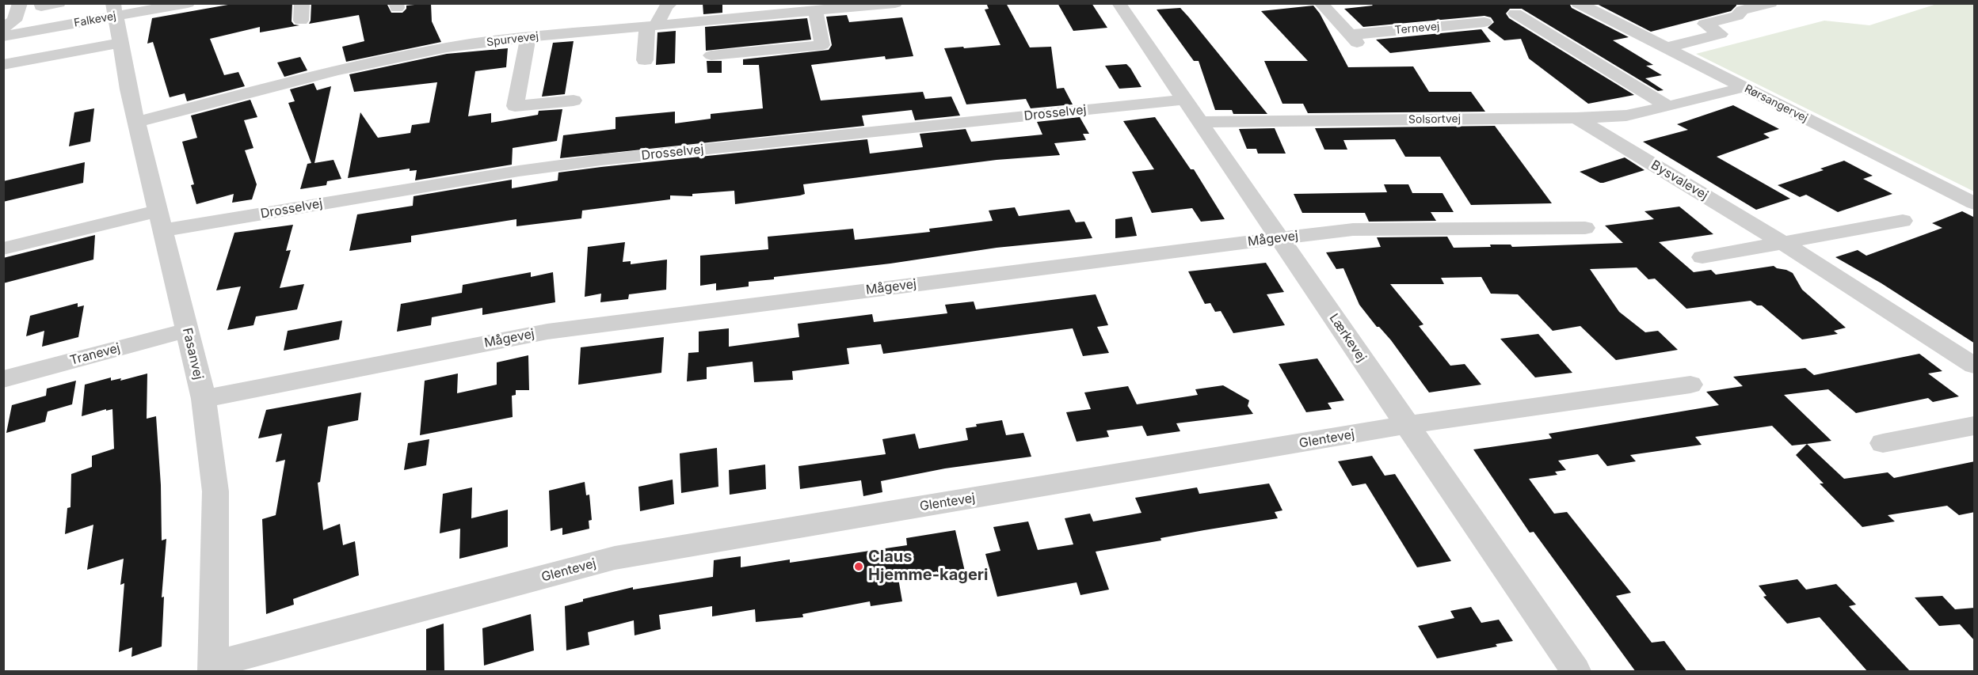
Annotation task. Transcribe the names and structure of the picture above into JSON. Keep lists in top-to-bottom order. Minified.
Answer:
{"streets":{"street":["Falkevej","Ternevej","Spurvevej","Rørsangervej","Drosselvej","Solsortvej","Bysvalevej","Mågevej","Lærkevej","Fasanvej","Tranevej","Glentevej"]},"crossings":[["Falkevej","Fasanvej"],["Spurvevej","Fasanvej"],["Rørsangervej","Solsortvej"],["Drosselvej","Lærkevej"],["Drosselvej","Fasanvej"],["Solsortvej","Bysvalevej"],["Solsortvej","Lærkevej"],["Mågevej","Lærkevej"],["Mågevej","Fasanvej"],["Lærkevej","Glentevej"],["Fasanvej","Tranevej"],["Fasanvej","Glentevej"]],"places":["Claus Hjemme-kageri"]}
